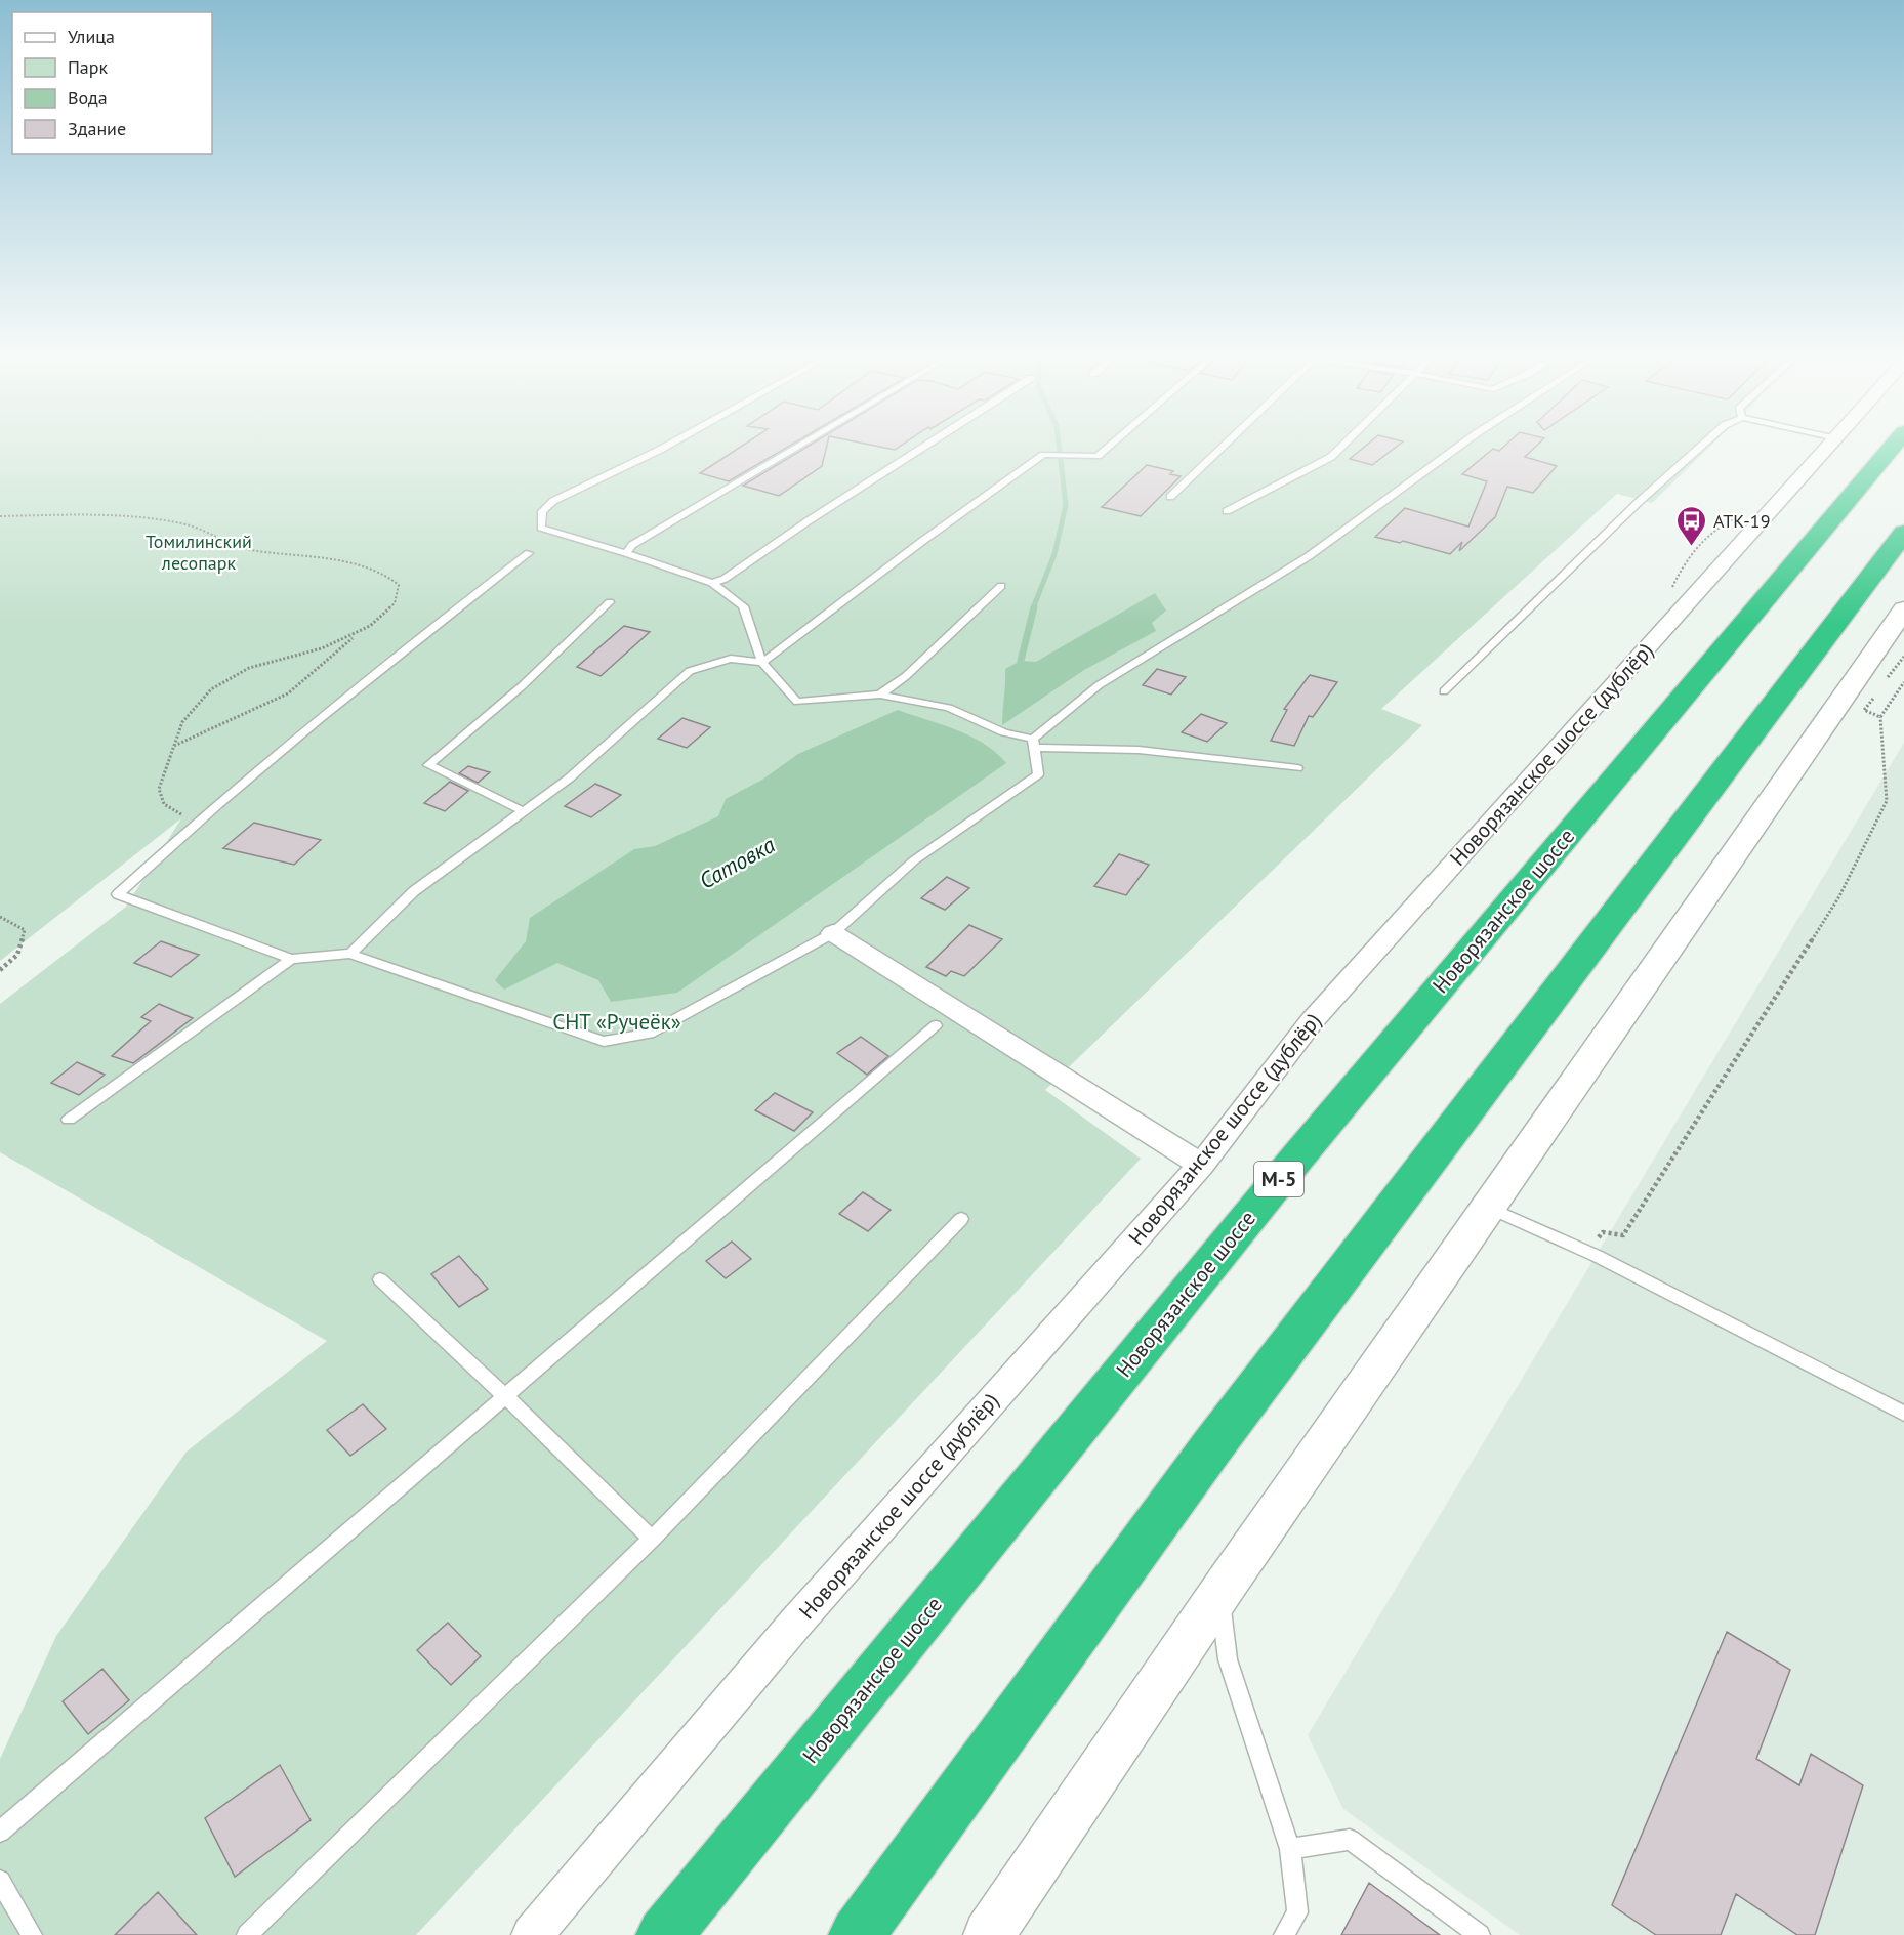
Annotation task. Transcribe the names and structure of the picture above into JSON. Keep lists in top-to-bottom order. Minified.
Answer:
{"streets":{"highway":["Новорязанское шоссе","М-5"],"street":["Новорязанское шоссе (дублёр)"]},"water":["Сатовка"],"parks":["Томилинский лесопарк","СНТ «Ручеёк»"],"places":{"bus stop":["АТК-19"]},"legend":["Улица","Парк","Вода","Здание"]}
